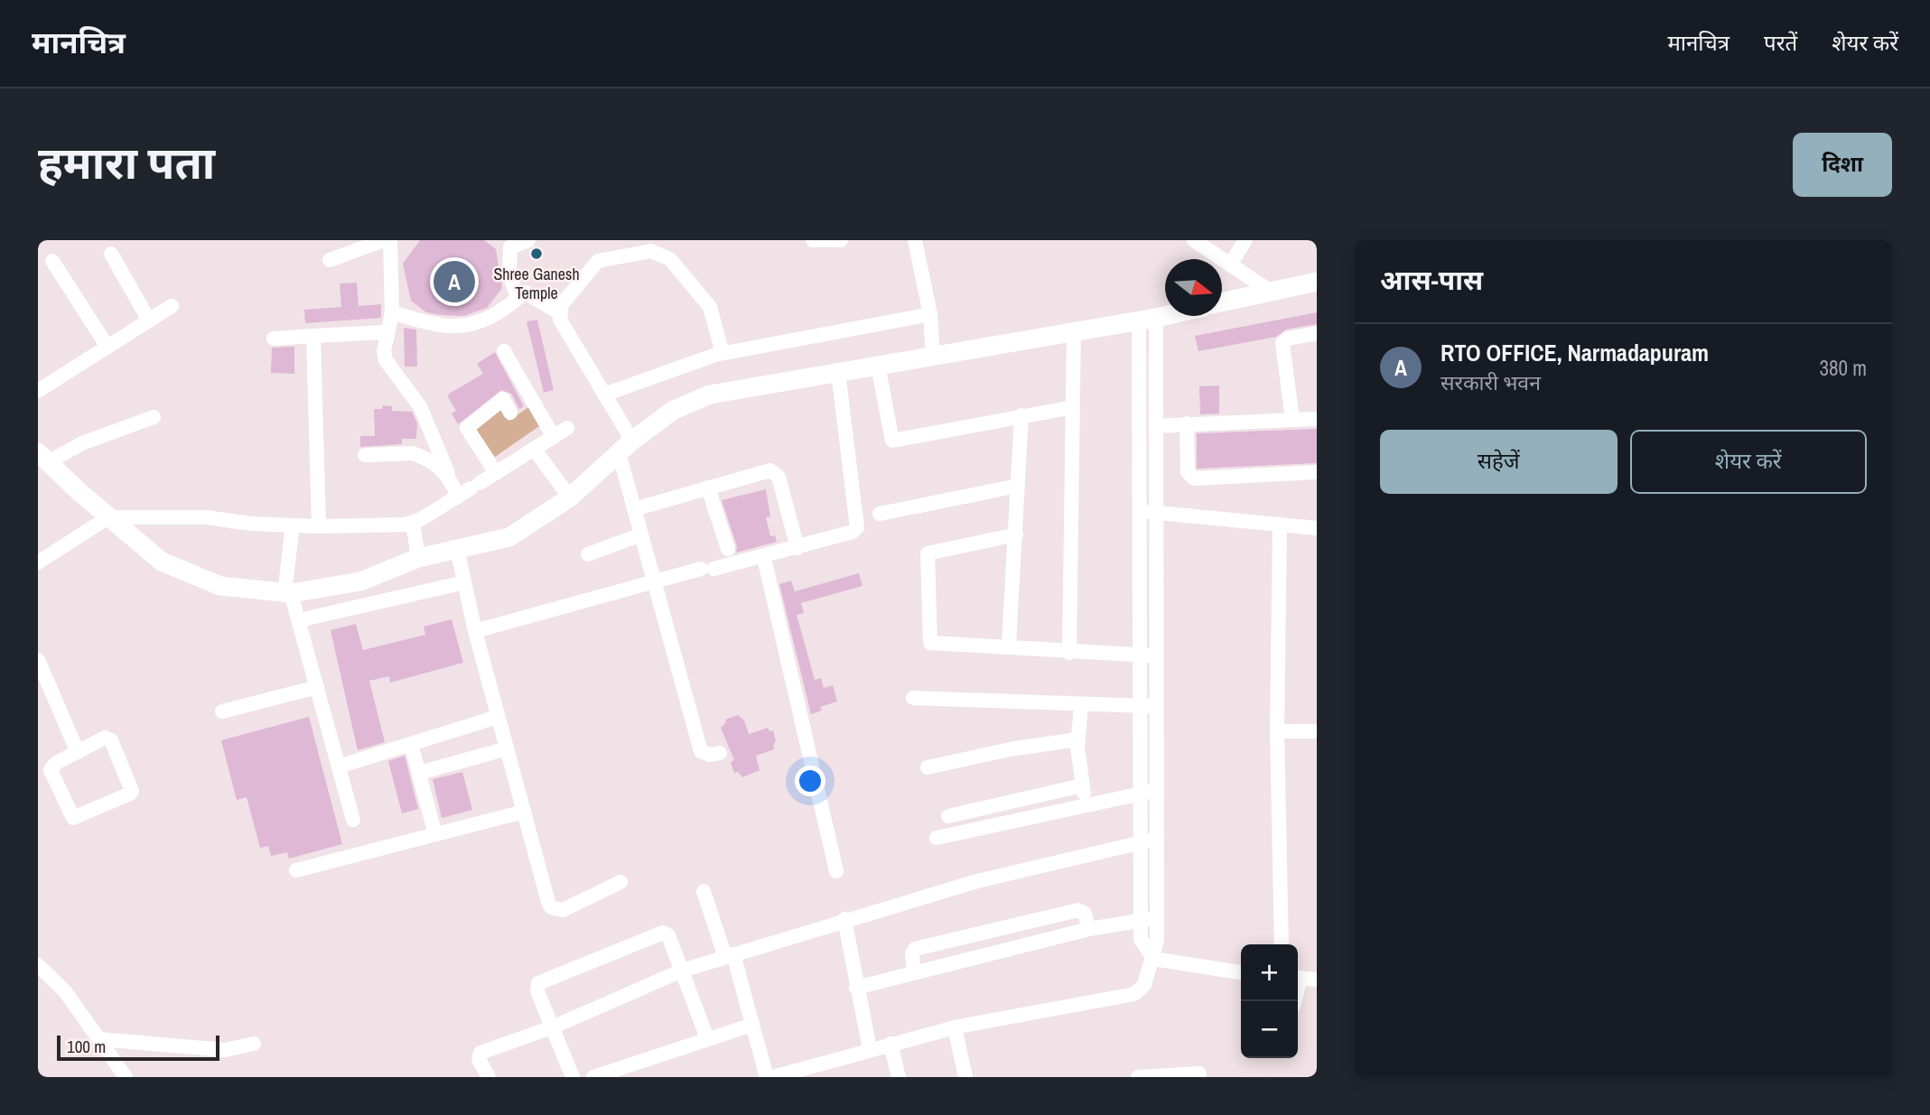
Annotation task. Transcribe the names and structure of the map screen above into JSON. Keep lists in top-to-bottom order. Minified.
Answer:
{"places":["Shree Ganesh Temple"],"scale_bar":"100 m","north":"right","page":{"header":"मानचित्र","nav":["मानचित्र","परतें","शेयर करें"],"title":"हमारा पता","buttons":["दिशा",["सहेजें","शेयर करें"]],"heading":"आस-पास","pins":"A","list":[{"mark":"A","name":"RTO OFFICE, Narmadapuram","note":"सरकारी भवन","value":"380 m"}],"map_buttons":["+","−"],"scale":"100 m"}}
